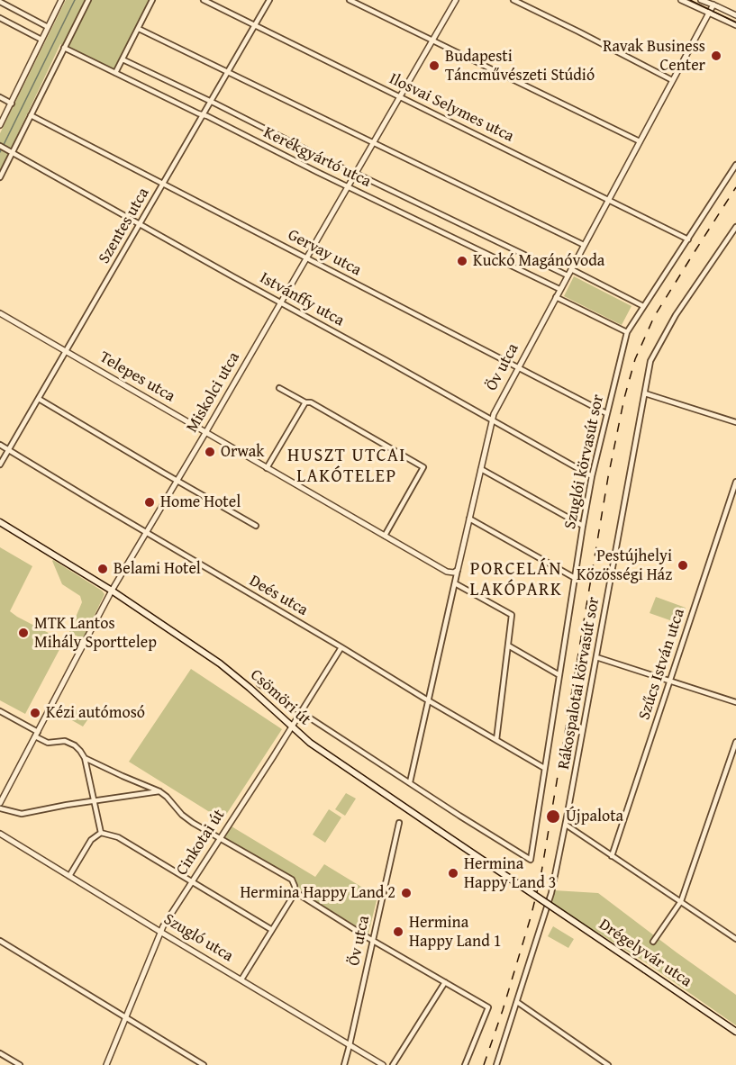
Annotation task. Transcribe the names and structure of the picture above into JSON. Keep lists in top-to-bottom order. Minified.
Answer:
{"streets":{"main road":["Csömöri út","Drégelyvár utca"],"street":["Ilosvai Selymes utca","Kerékgyártó utca","Szentes utca","Gervay utca","Istvánffy utca","Öv utca","Telepes utca","Miskolci utca","Szuglói körvasút sor","Deés utca","Szűcs István utca","Rákospalotai körvasút sor","Cinkotai út","Szugló utca"]},"crossings":[["Ilosvai Selymes utca","Szentes utca"],["Ilosvai Selymes utca","Öv utca"],["Ilosvai Selymes utca","Miskolci utca"],["Ilosvai Selymes utca","Szuglói körvasút sor"],["Kerékgyártó utca","Szentes utca"],["Kerékgyártó utca","Öv utca"],["Kerékgyártó utca","Miskolci utca"],["Szentes utca","Gervay utca"],["Szentes utca","Istvánffy utca"],["Szentes utca","Telepes utca"],["Szentes utca","Deés utca"],["Gervay utca","Öv utca"],["Gervay utca","Miskolci utca"],["Gervay utca","Szuglói körvasút sor"],["Istvánffy utca","Öv utca"],["Istvánffy utca","Miskolci utca"],["Istvánffy utca","Szuglói körvasút sor"],["Öv utca","Telepes utca"],["Öv utca","Deés utca"],["Öv utca","Csömöri út"],["Öv utca","Szugló utca"],["Telepes utca","Miskolci utca"],["Miskolci utca","Deés utca"],["Miskolci utca","Csömöri út"],["Szuglói körvasút sor","Deés utca"],["Szuglói körvasút sor","Csömöri út"],["Deés utca","Cinkotai út"],["Csömöri út","Cinkotai út"],["Csömöri út","Drégelyvár utca"],["Cinkotai út","Szugló utca"]],"districts":["HUSZT UTCAI LAKÓTELEP","PORCELÁN LAKÓPARK"],"places":["Ravak Business Center","Budapesti Táncművészeti Stúdió","Kuckó Magánóvoda","Orwak","Home Hotel","Pestújhelyi Közösségi Ház","Belami Hotel","MTK Lantos Mihály Sporttelep","Kézi autómosó","Újpalota","Hermina Happy Land 3","Hermina Happy Land 2","Hermina Happy Land 1"]}
